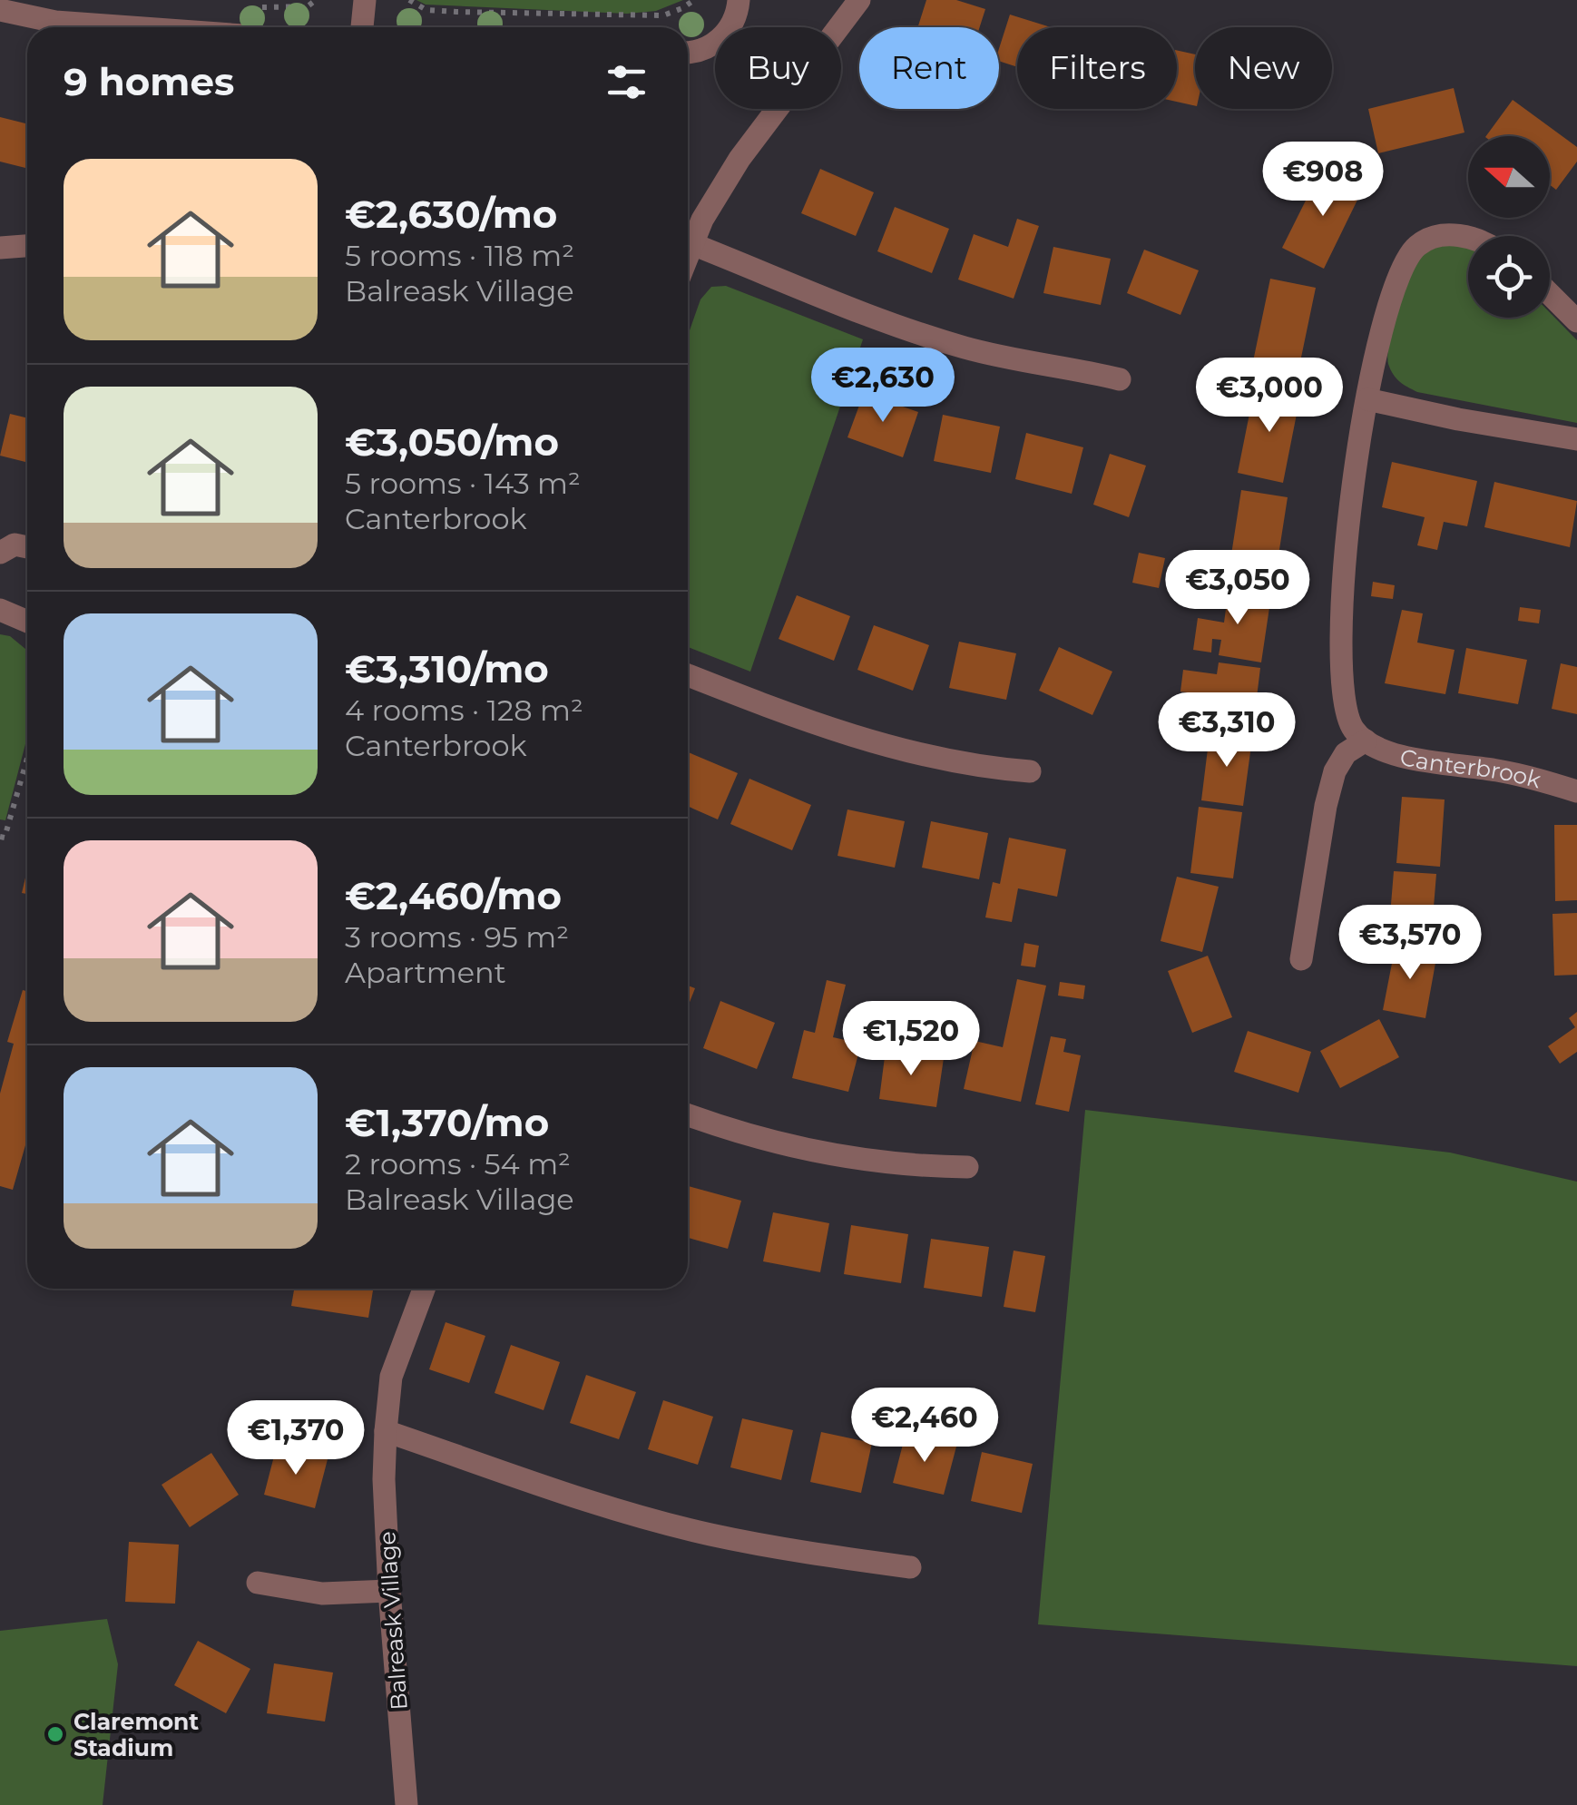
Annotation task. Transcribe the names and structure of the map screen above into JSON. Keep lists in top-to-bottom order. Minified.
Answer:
{"streets":{"street":["Canterbrook","Balreask Village"]},"places":["Claremont Stadium"],"north":"left","page":{"chip":["Buy","Rent","Filters","New"],"heading":"9 homes","list":[{"name":"€2,630/mo","note":"5 rooms · 118 m² · Balreask Village"},{"name":"€3,050/mo","note":"5 rooms · 143 m² · Canterbrook"},{"name":"€3,310/mo","note":"4 rooms · 128 m² · Canterbrook"},{"name":"€2,460/mo","note":"3 rooms · 95 m² · Apartment"},{"name":"€1,370/mo","note":"2 rooms · 54 m² · Balreask Village"}],"price":["€908","€2,630","€3,000","€3,050","€3,310","€3,570","€1,520","€2,460","€1,370"]}}
